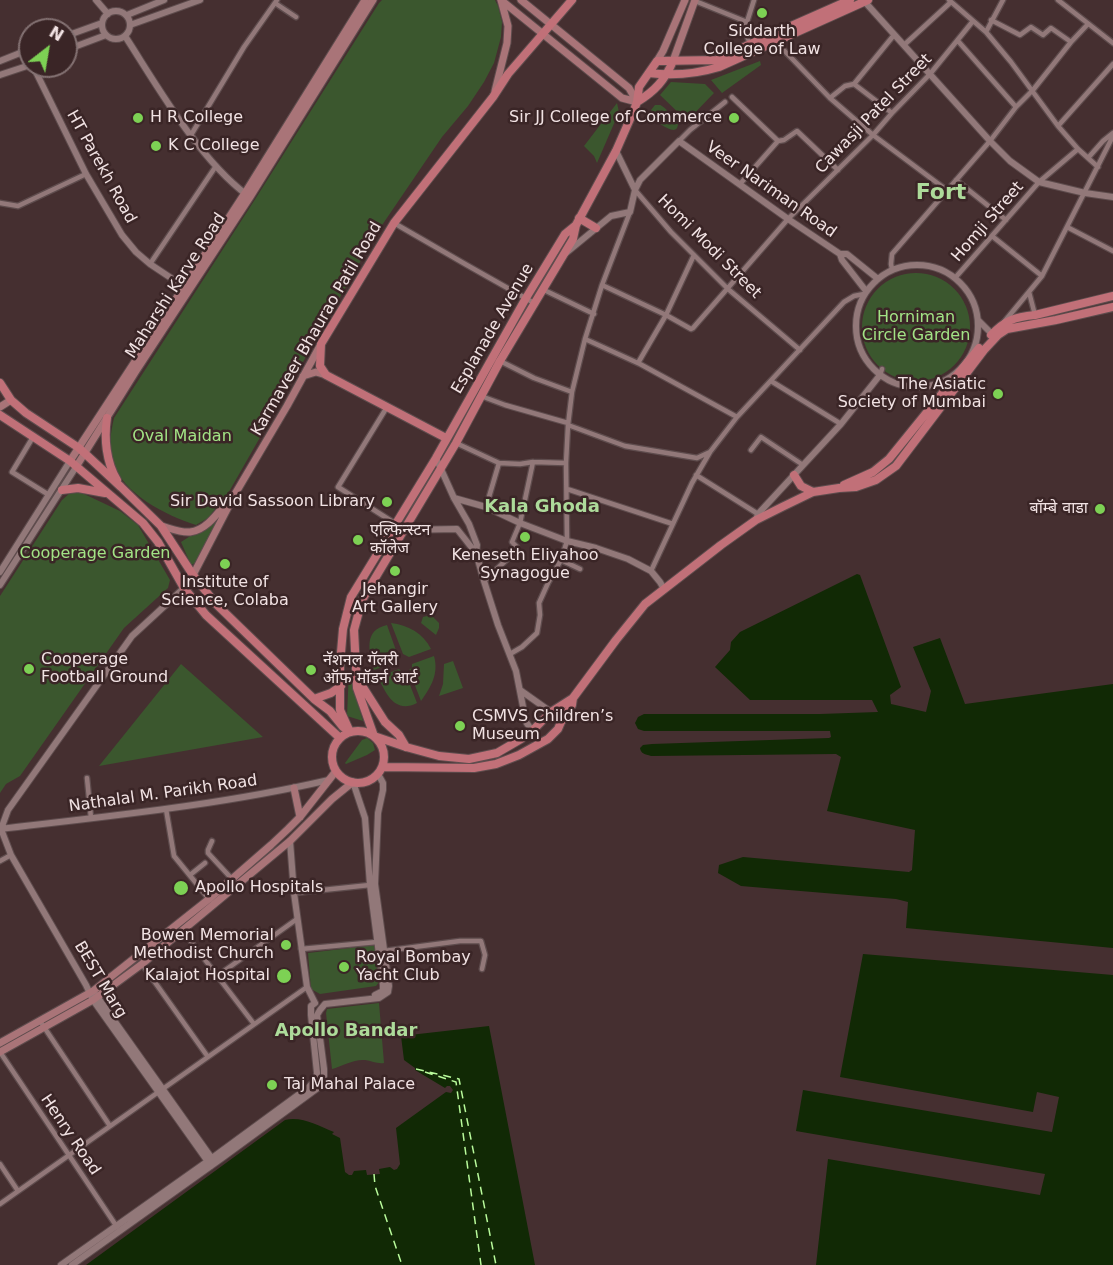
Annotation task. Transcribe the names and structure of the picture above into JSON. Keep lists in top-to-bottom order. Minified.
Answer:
{"streets":{"main road":["Maharshi Karve Road","Karmaveer Bhaurao Patil Road","Esplanade Avenue"],"street":["Cawasji Patel Street","HT Parekh Road","Veer Nariman Road","Homji Street","Homi Modi Street","Nathalal M. Parikh Road","BEST Marg","Henry Road"]},"crossings":[["Cawasji Patel Street","Veer Nariman Road"],["Cawasji Patel Street","Homi Modi Street"],["HT Parekh Road","Maharshi Karve Road"],["Veer Nariman Road","Homji Street"],["Nathalal M. Parikh Road","BEST Marg"]],"districts":["Fort","Kala Ghoda","Apollo Bandar"],"parks":["Horniman Circle Garden","Oval Maidan","Cooperage Garden"],"places":["Siddarth College of Law","H R College","Sir JJ College of Commerce","K C College","The Asiatic Society of Mumbai","Sir David Sassoon Library","बॉम्बे वाडा","Keneseth Eliyahoo Synagogue","एल्फिन्स्टन कॉलेज","Institute of Science, Colaba","Jehangir Art Gallery","Cooperage Football Ground","नॅशनल गॅलरी ऑफ मॉडर्न आर्ट","CSMVS Children’s Museum","Apollo Hospitals","Bowen Memorial Methodist Church","Royal Bombay Yacht Club","Kalajot Hospital","Taj Mahal Palace"],"north":"top right"}
